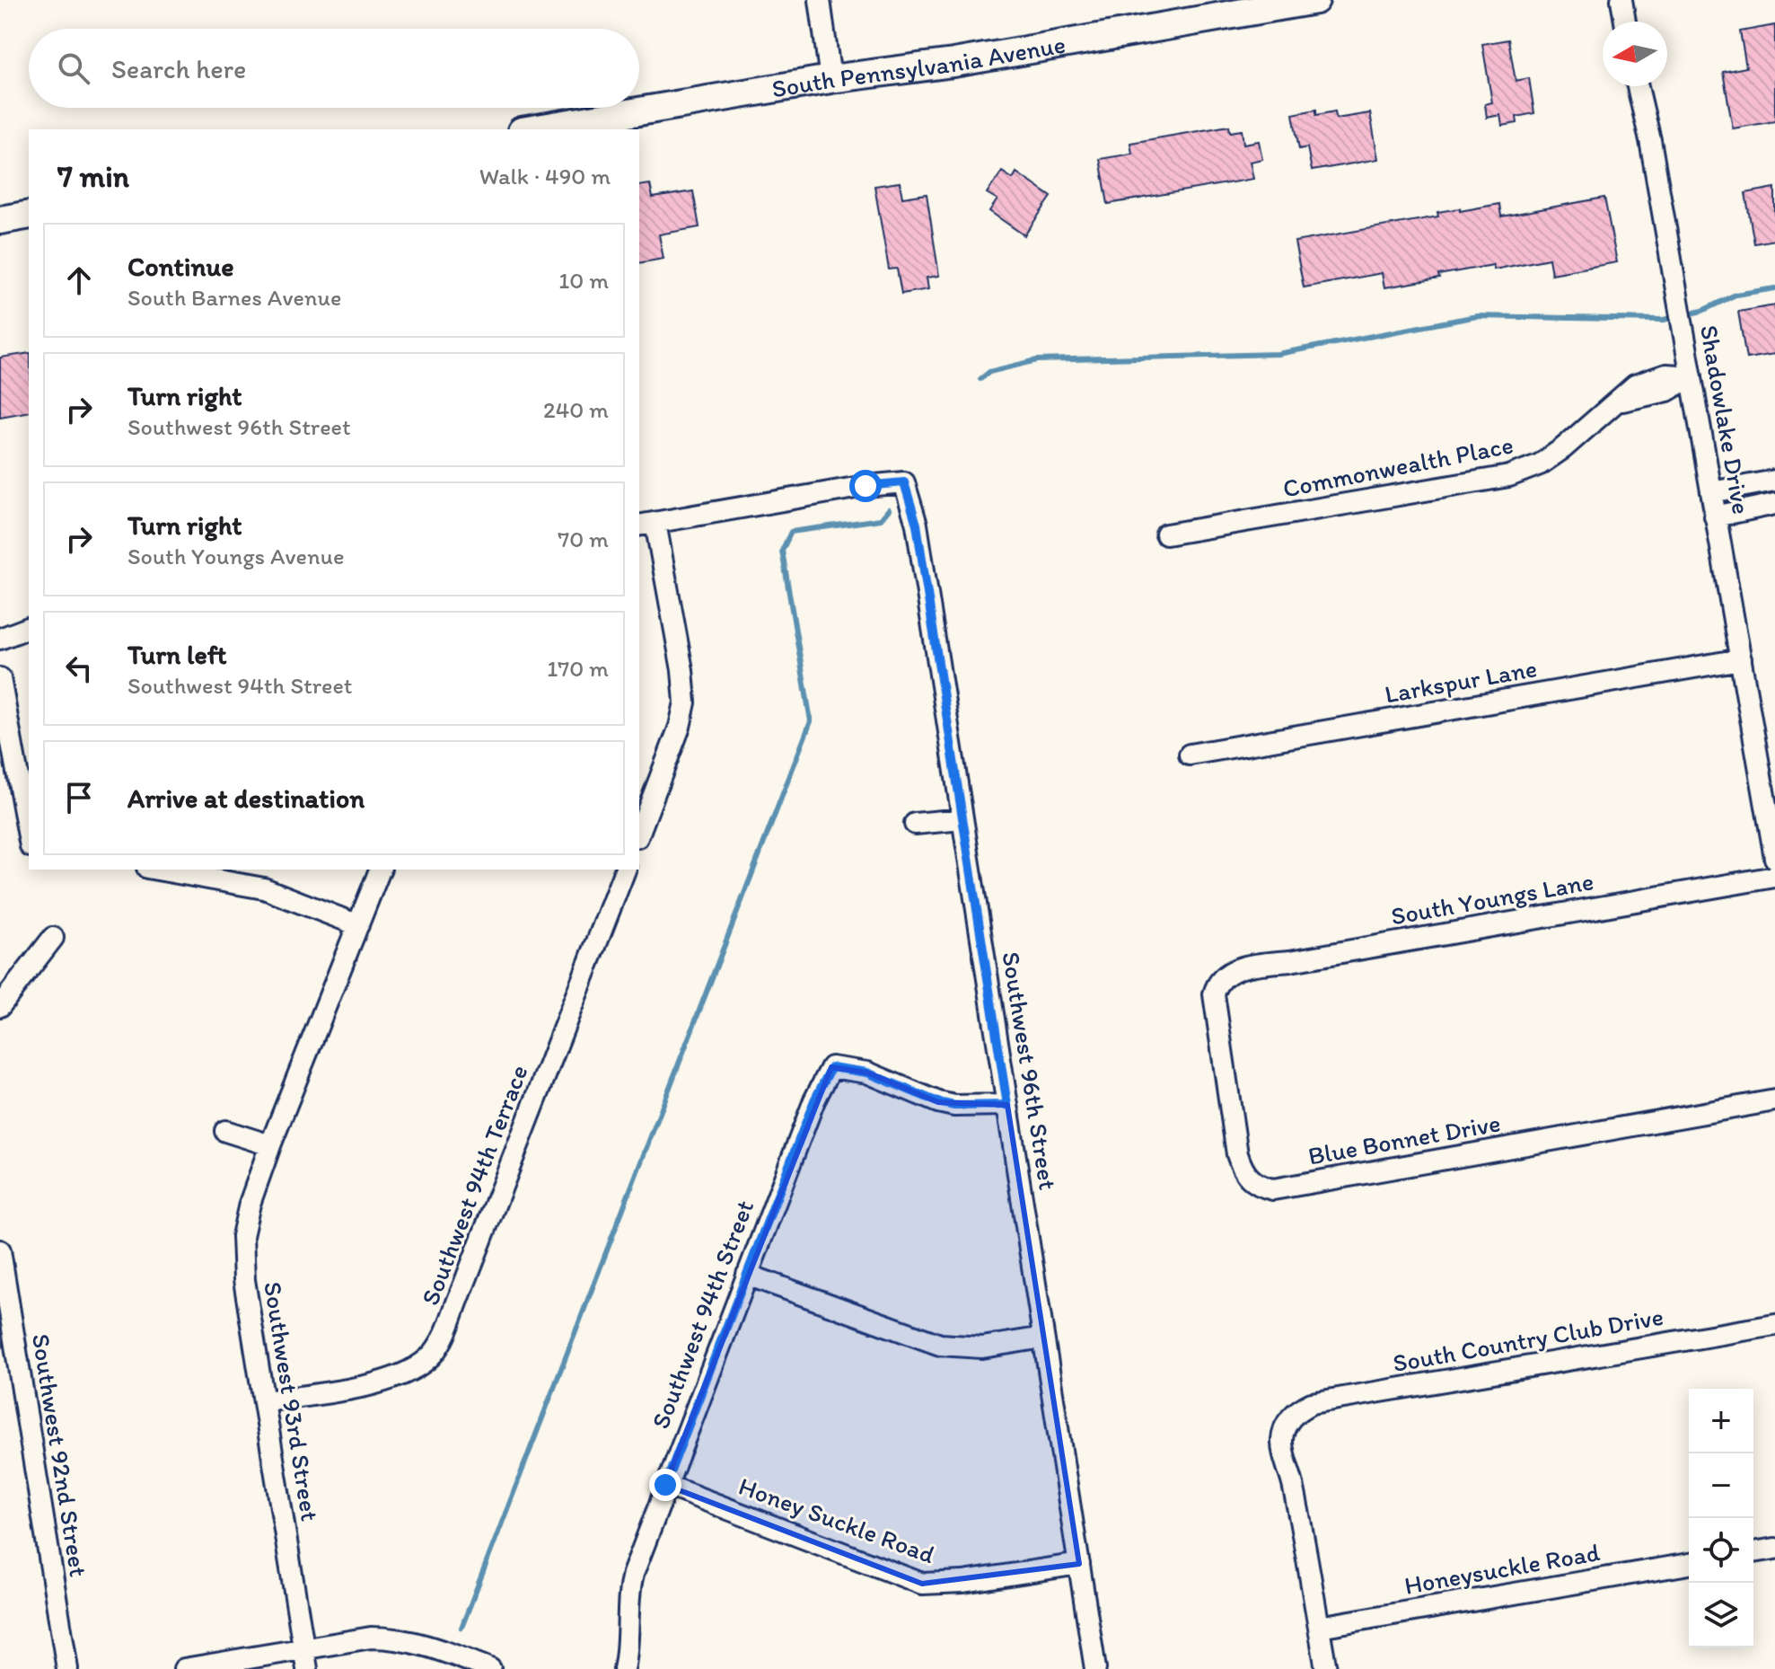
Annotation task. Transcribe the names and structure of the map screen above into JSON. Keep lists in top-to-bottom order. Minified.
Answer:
{"streets":{"main road":["South Pennsylvania Avenue"],"street":["Shadowlake Drive","Commonwealth Place","Larkspur Lane","South Youngs Lane","Southwest 96th Street","Blue Bonnet Drive","Southwest 94th Terrace","Southwest 94th Street","South Country Club Drive","Southwest 93rd Street","Southwest 92nd Street","Honey Suckle Road","Honeysuckle Road"]},"crossings":[["Shadowlake Drive","Commonwealth Place"],["Shadowlake Drive","Larkspur Lane"],["South Youngs Lane","Blue Bonnet Drive"],["Southwest 96th Street","Southwest 94th Street"],["Southwest 96th Street","Honey Suckle Road"],["Southwest 94th Terrace","Southwest 93rd Street"],["Southwest 94th Street","Honey Suckle Road"],["South Country Club Drive","Honeysuckle Road"]],"north":"left","page":{"search":"Search here","heading":["7 min","Walk · 490 m"],"list":[["Continue","South Barnes Avenue","10 m"],["Turn right","Southwest 96th Street","240 m"],["Turn right","South Youngs Avenue","70 m"],["Turn left","Southwest 94th Street","170 m"],"Arrive at destination"],"map_buttons":["+","−"]}}
